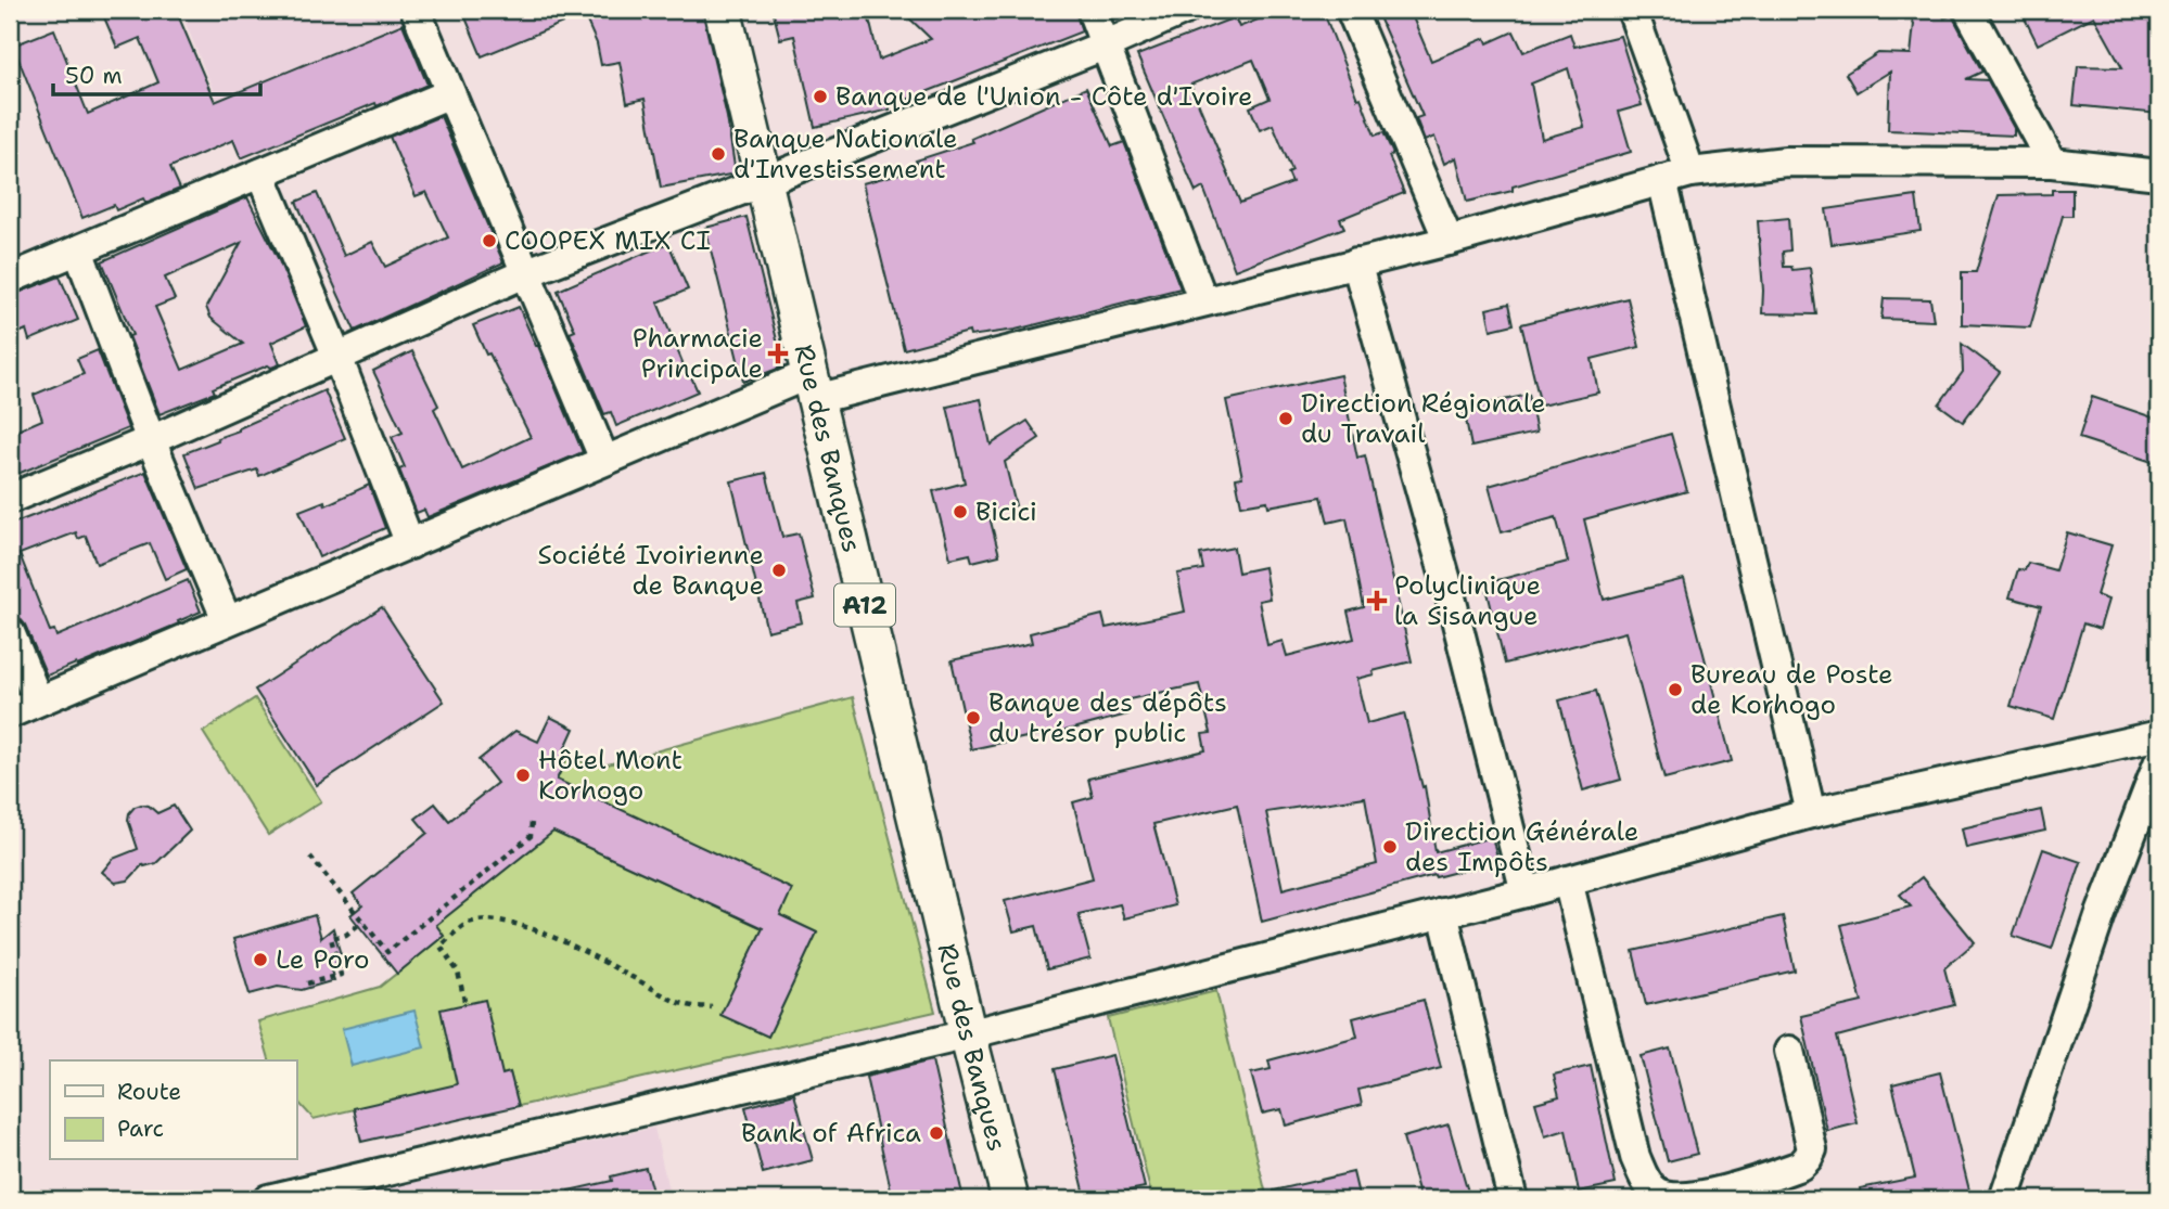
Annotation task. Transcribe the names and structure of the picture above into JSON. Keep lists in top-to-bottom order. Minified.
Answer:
{"streets":{"main road":["Rue des Banques","A12"]},"places":{"other":["Banque de l'Union - Côte d'Ivoire","Banque Nationale d'Investissement","COOPEX MIX CI","Direction Régionale du Travail","Bicici","Société Ivoirienne de Banque","Bureau de Poste de Korhogo","Banque des dépôts du trésor public","Hôtel Mont Korhogo","Direction Générale des Impôts","Le Poro","Bank of Africa"],"health":["Pharmacie Principale","Polyclinique la Sisangue"]},"legend":["Route","Parc"],"scale_bar":"50 m"}
